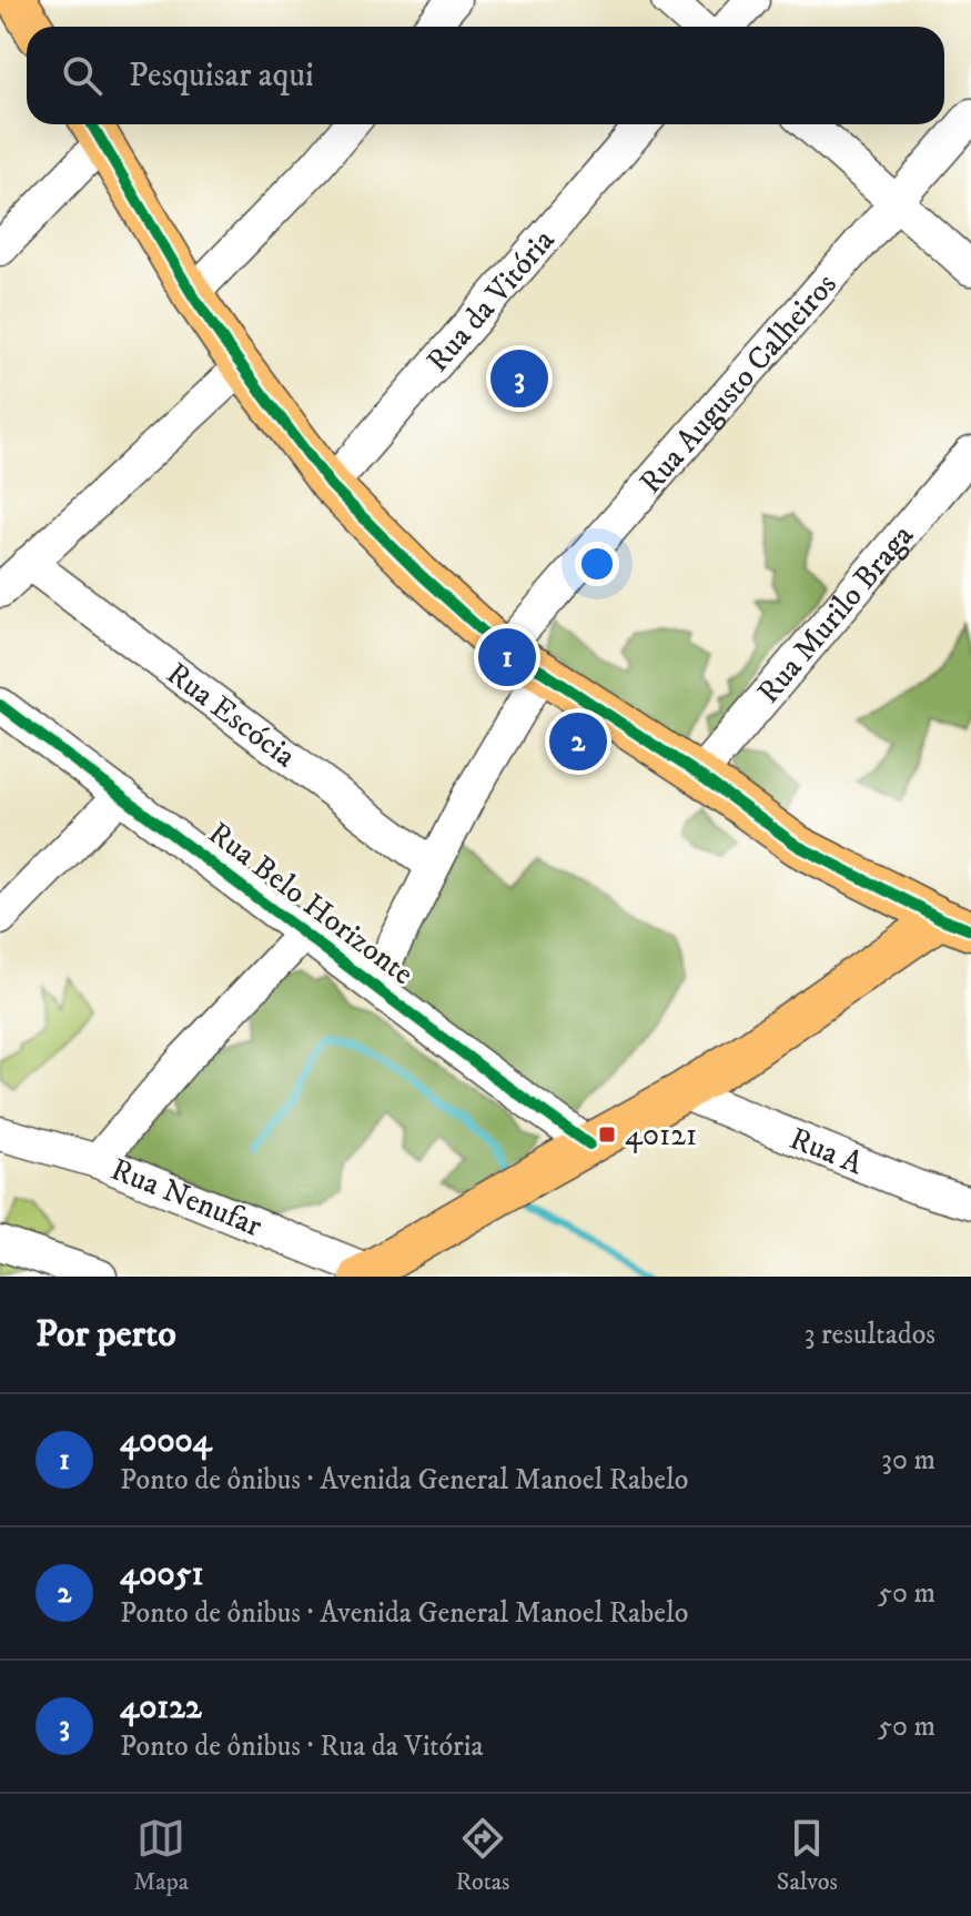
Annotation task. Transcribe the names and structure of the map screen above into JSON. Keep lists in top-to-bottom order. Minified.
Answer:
{"streets":{"street":["Rua da Vitória","Rua Augusto Calheiros","Rua Murilo Braga","Rua Escócia","Rua Belo Horizonte","Rua A","Rua Nenufar"]},"places":{"transit":["40121"]},"page":{"search":"Pesquisar aqui","pins":["3","1","2"],"heading":["Por perto","3 resultados"],"list":[{"mark":"1","name":"40004","note":"Ponto de ônibus · Avenida General Manoel Rabelo","value":"30 m"},{"mark":"2","name":"40051","note":"Ponto de ônibus · Avenida General Manoel Rabelo","value":"50 m"},{"mark":"3","name":"40122","note":"Ponto de ônibus · Rua da Vitória","value":"50 m"}],"nav":["Mapa","Rotas","Salvos"]}}
